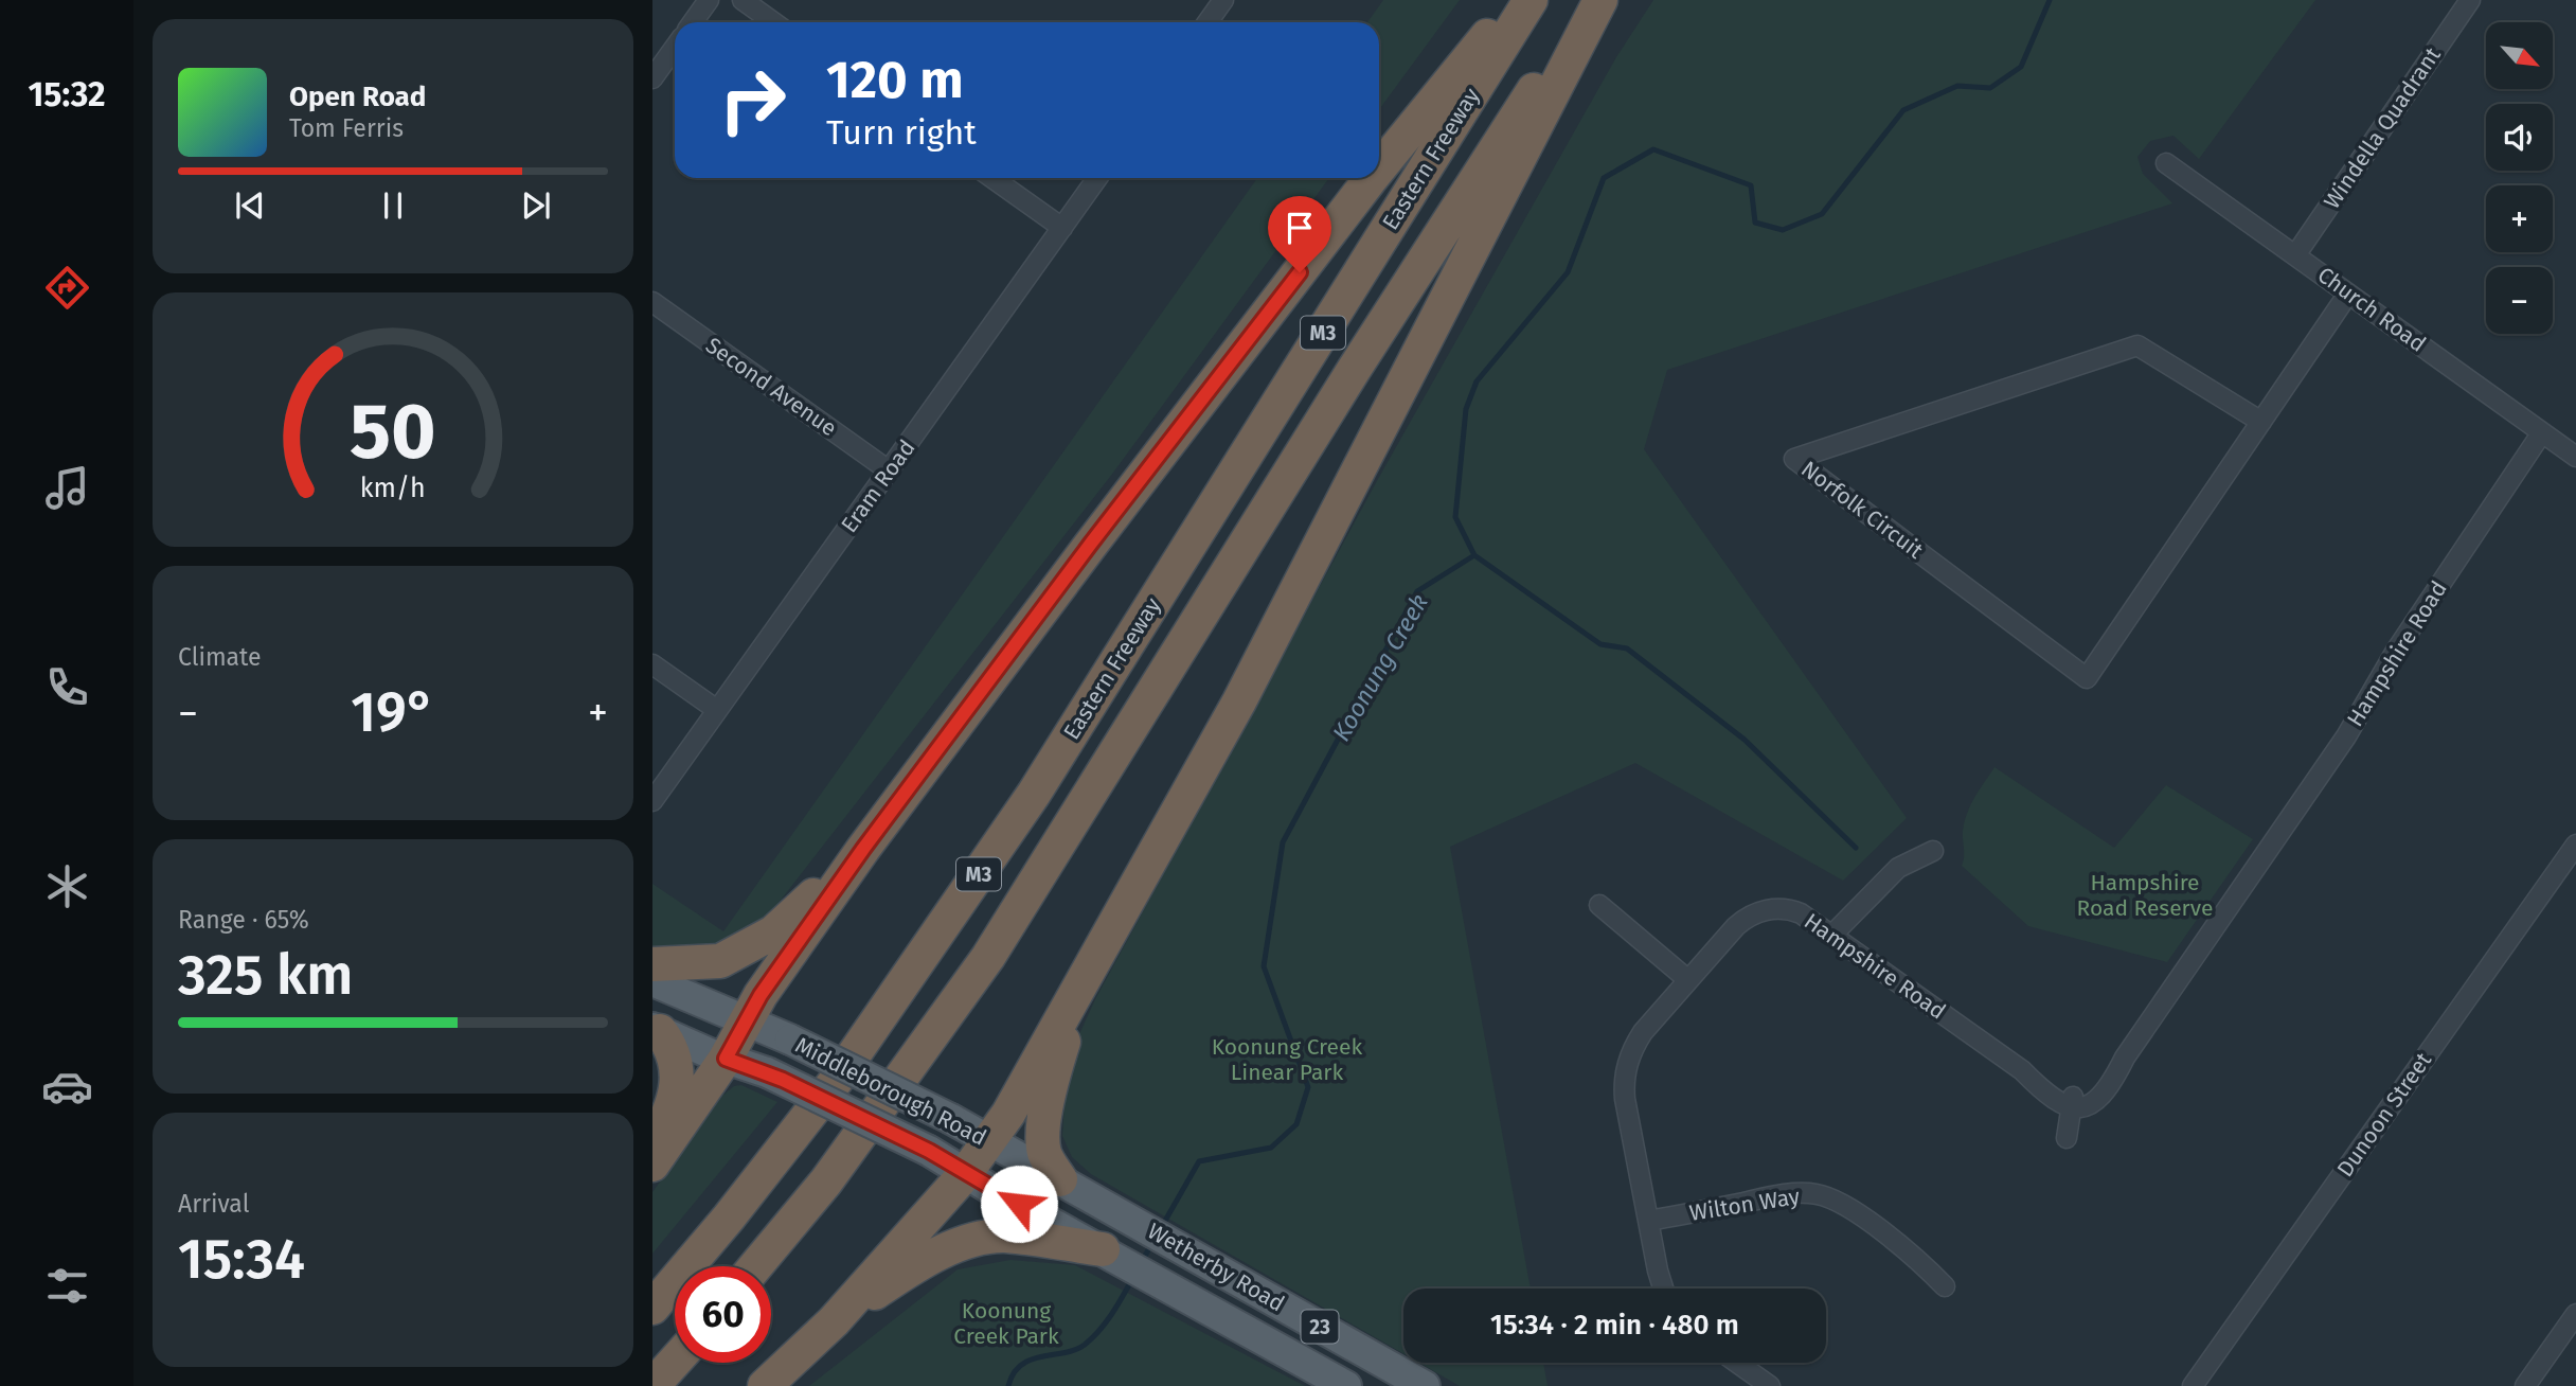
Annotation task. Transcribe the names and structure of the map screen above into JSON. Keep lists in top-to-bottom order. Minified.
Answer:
{"streets":{"highway":["Eastern Freeway","M3"],"main road":["Middleborough Road","Wetherby Road","23"],"street":["Windella Quadrant","Church Road","Second Avenue","Eram Road","Norfolk Circuit","Hampshire Road","Dunoon Street","Wilton Way"]},"crossings":[["Windella Quadrant","Church Road"],["Church Road","Norfolk Circuit"],["Church Road","Hampshire Road"],["Second Avenue","Eram Road"],["Hampshire Road","Wilton Way"],["Middleborough Road","Wetherby Road"]],"water":["Koonung Creek"],"parks":["Hampshire Road Reserve","Koonung Creek Linear Park","Koonung Creek Park"],"north":"bottom right","page":{"tabs":"15:32","map_buttons":["+","−"],"turn":["120 m","Turn right"],"song":["Open Road","Tom Ferris"],"tile":["Climate",["Range · 65%","325 km"],["Arrival","15:34"]],"heat":["−","19°","+"],"limit":"60","trip":"15:34 · 2 min · 480 m","gauge":["50","km/h"]}}
